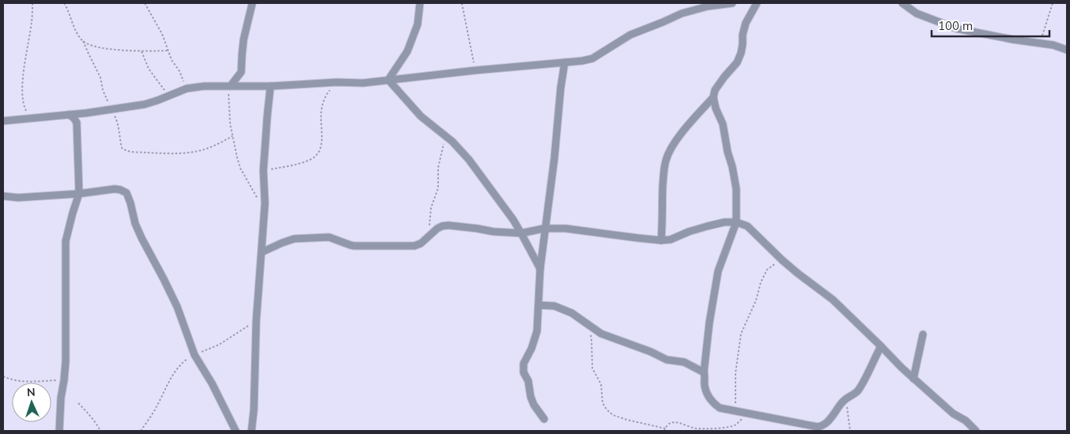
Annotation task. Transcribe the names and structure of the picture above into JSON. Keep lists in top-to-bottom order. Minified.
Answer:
{"scale_bar":"100 m","north":"top"}
